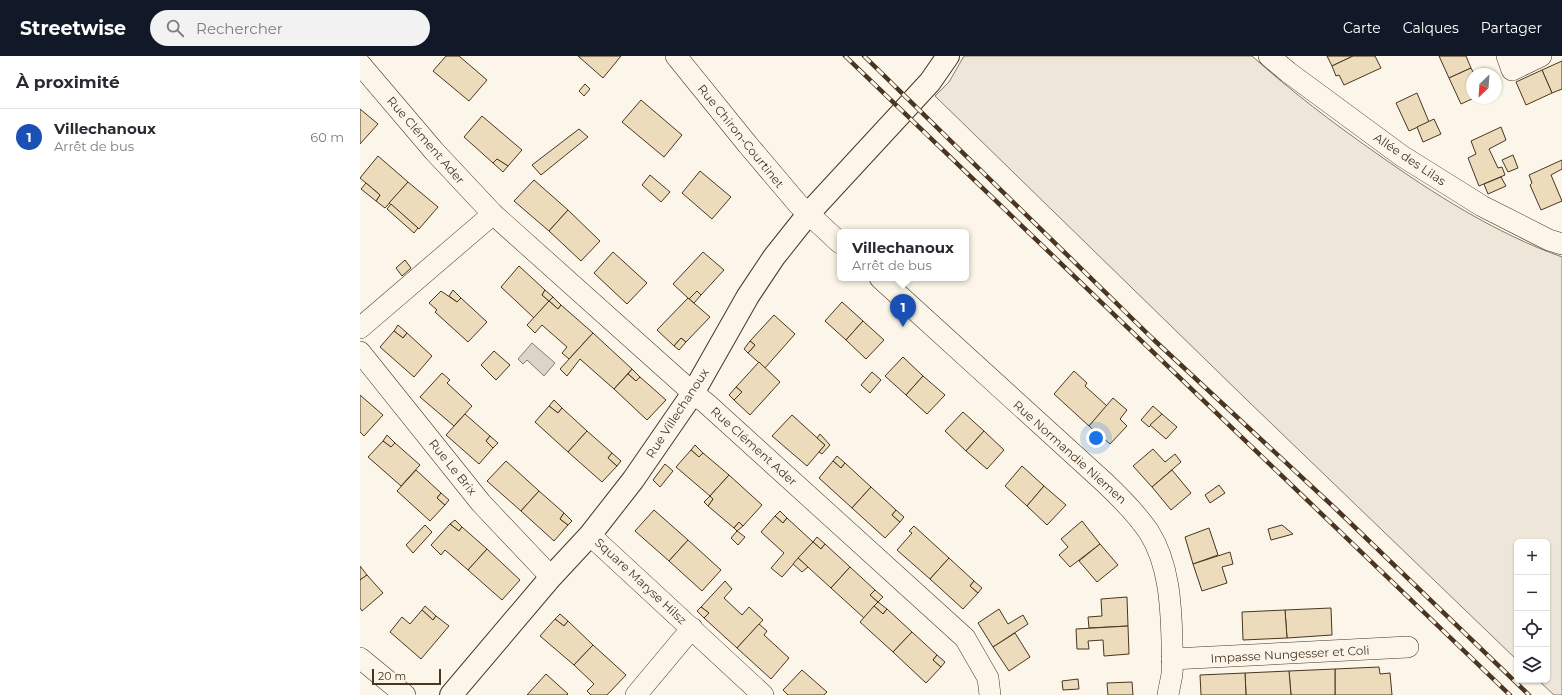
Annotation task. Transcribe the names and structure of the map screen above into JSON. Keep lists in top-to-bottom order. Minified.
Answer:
{"streets":{"street":["Rue Chiron-Courtinet","Rue Clément Ader","Allée des Lilas","Rue Villechanoux","Rue Normandie Niemen","Rue Le Brix","Square Maryse Hilsz","Impasse Nungesser et Coli"]},"crossings":[["Rue Chiron-Courtinet","Rue Villechanoux"],["Rue Clément Ader","Rue Villechanoux"],["Rue Villechanoux","Rue Le Brix"],["Rue Villechanoux","Square Maryse Hilsz"],["Rue Normandie Niemen","Impasse Nungesser et Coli"]],"scale_bar":"20 m","north":"bottom left","page":{"header":"Streetwise","search":"Rechercher","nav":["Carte","Calques","Partager"],"heading":"À proximité","list":[{"mark":"1","name":"Villechanoux","note":"Arrêt de bus","value":"60 m"}],"popup":["Villechanoux","Arrêt de bus"],"pins":"1","map_buttons":["+","−"],"scale":"20 m"}}
